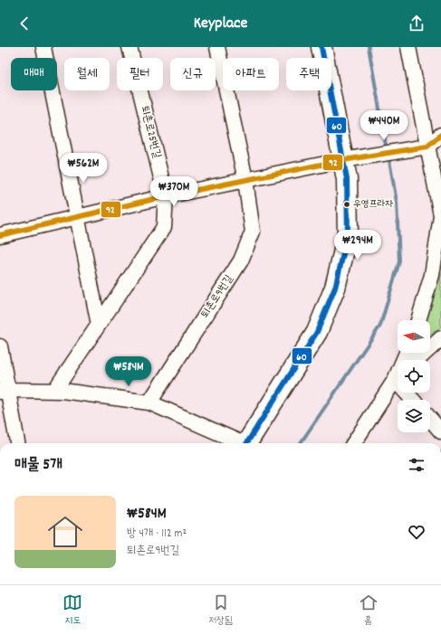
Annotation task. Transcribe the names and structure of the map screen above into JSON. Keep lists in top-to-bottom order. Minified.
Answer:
{"streets":{"street":["퇴촌로25번길","퇴촌로9번길"]},"places":["우영프라자"],"lines":["transit line 60","transit line 92"],"north":"left","page":{"header":"Keyplace","chip":["매매","월세","필터","신규","아파트","주택"],"price":["₩440M","₩562M","₩370M","₩294M","₩584M"],"heading":"매물 5개","list":[{"name":"₩584M","note":"방 4개 · 112 m² · 퇴촌로9번길"}],"tabs":["지도","저장됨","홈"]}}
